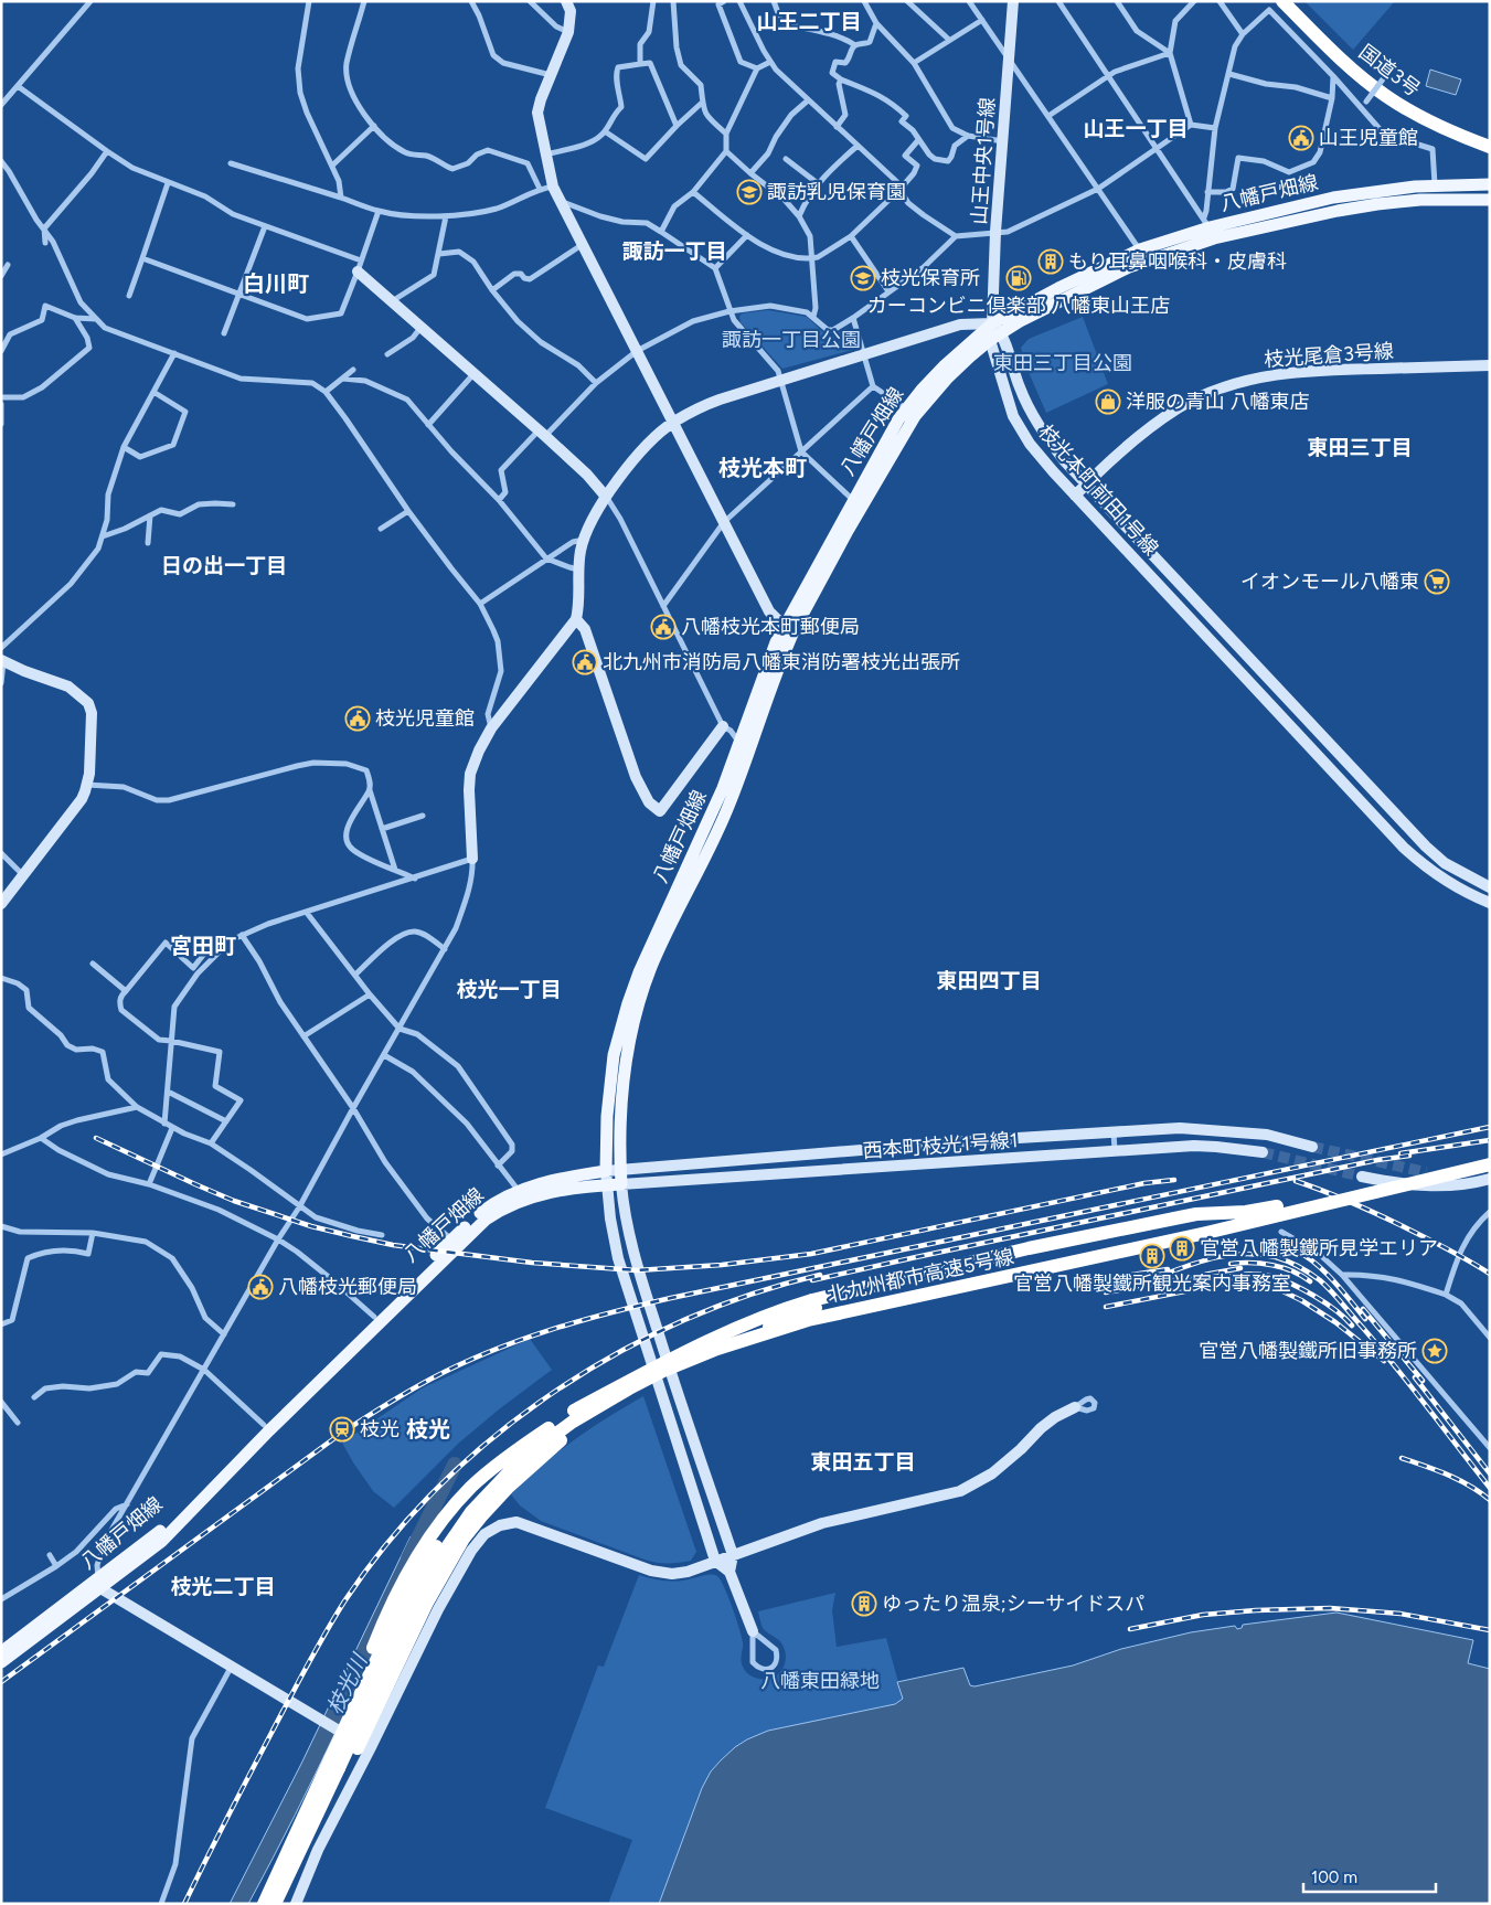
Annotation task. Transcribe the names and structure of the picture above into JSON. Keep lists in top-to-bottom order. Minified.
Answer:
{"streets":{"highway":["国道3号","北九州都市高速5号線"],"main road":["八幡戸畑線"],"street":["山王中央1号線","枝光尾倉3号線","枝光本町前田1号線","西本町枝光1号線1"]},"crossings":[["山王中央1号線","八幡戸畑線"],["山王中央1号線","枝光本町前田1号線"],["八幡戸畑線","枝光本町前田1号線"],["八幡戸畑線","西本町枝光1号線1"],["枝光尾倉3号線","枝光本町前田1号線"]],"districts":["山王二丁目","山王一丁目","諏訪一丁目","白川町","東田三丁目","枝光本町","日の出一丁目","宮田町","東田四丁目","枝光一丁目","枝光","東田五丁目","枝光二丁目"],"water":["枝光川"],"parks":["諏訪一丁目公園","東田三丁目公園","八幡東田緑地"],"places":{"public building":["山王児童館","八幡枝光本町郵便局","北九州市消防局八幡東消防署枝光出張所","枝光児童館","八幡枝光郵便局"],"school or university":["諏訪乳児保育園","枝光保育所"],"building":["もり耳鼻咽喉科・皮膚科","官営八幡製鐵所見学エリア","官営八幡製鐵所観光案内事務室","ゆったり温泉;シーサイドスパ"],"fuel station":["カーコンビニ倶楽部 八幡東山王店"],"shop":["洋服の青山 八幡東店"],"supermarket":["イオンモール八幡東"],"place":["官営八幡製鐵所旧事務所"],"station":["枝光"]},"scale_bar":"100 m"}
